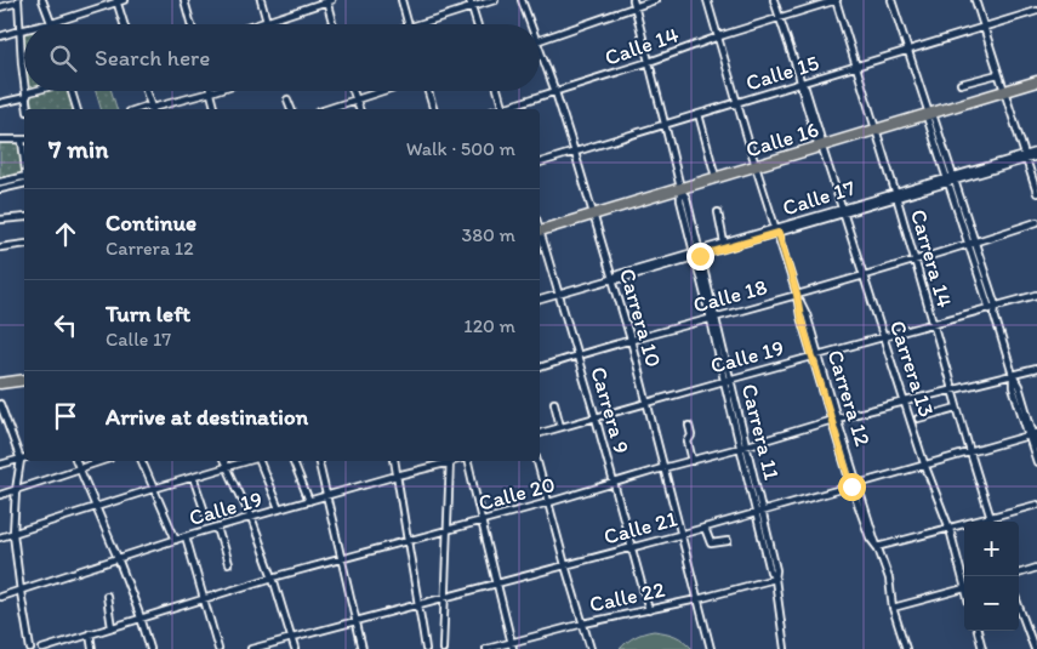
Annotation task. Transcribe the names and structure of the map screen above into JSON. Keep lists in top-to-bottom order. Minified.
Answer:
{"streets":{"highway":["Calle 16"],"street":["Calle 14","Calle 15","Calle 17","Carrera 14","Calle 18","Carrera 10","Calle 19","Carrera 13","Carrera 12","Carrera 9","Carrera 11","Calle 20","Calle 21","Calle 22"]},"crossings":[["Calle 14","Carrera 14"],["Calle 14","Carrera 10"],["Calle 14","Carrera 13"],["Calle 14","Carrera 12"],["Calle 14","Carrera 11"],["Calle 15","Carrera 14"],["Calle 15","Carrera 10"],["Calle 15","Carrera 13"],["Calle 15","Carrera 12"],["Calle 15","Carrera 11"],["Calle 16","Carrera 14"],["Calle 16","Carrera 10"],["Calle 16","Carrera 13"],["Calle 16","Carrera 12"],["Calle 16","Carrera 11"],["Calle 17","Carrera 14"],["Calle 17","Carrera 10"],["Calle 17","Carrera 13"],["Calle 17","Carrera 12"],["Calle 17","Carrera 9"],["Calle 17","Carrera 11"],["Carrera 14","Calle 18"],["Carrera 14","Calle 19"],["Carrera 14","Calle 20"],["Carrera 14","Calle 21"],["Calle 18","Carrera 10"],["Calle 18","Carrera 13"],["Calle 18","Carrera 12"],["Calle 18","Carrera 9"],["Calle 18","Carrera 11"],["Carrera 10","Calle 19"],["Carrera 10","Calle 20"],["Carrera 10","Calle 21"],["Carrera 10","Calle 22"],["Calle 19","Carrera 13"],["Calle 19","Carrera 12"],["Calle 19","Carrera 9"],["Calle 19","Carrera 11"],["Carrera 13","Calle 20"],["Carrera 13","Calle 21"],["Carrera 12","Calle 20"],["Carrera 12","Calle 21"],["Carrera 9","Calle 20"],["Carrera 9","Calle 21"],["Carrera 9","Calle 22"],["Carrera 11","Calle 20"],["Carrera 11","Calle 21"],["Carrera 11","Calle 22"]],"page":{"search":"Search here","heading":["7 min","Walk · 500 m"],"list":[["Continue","Carrera 12","380 m"],["Turn left","Calle 17","120 m"],"Arrive at destination"],"map_buttons":["+","−"]}}
